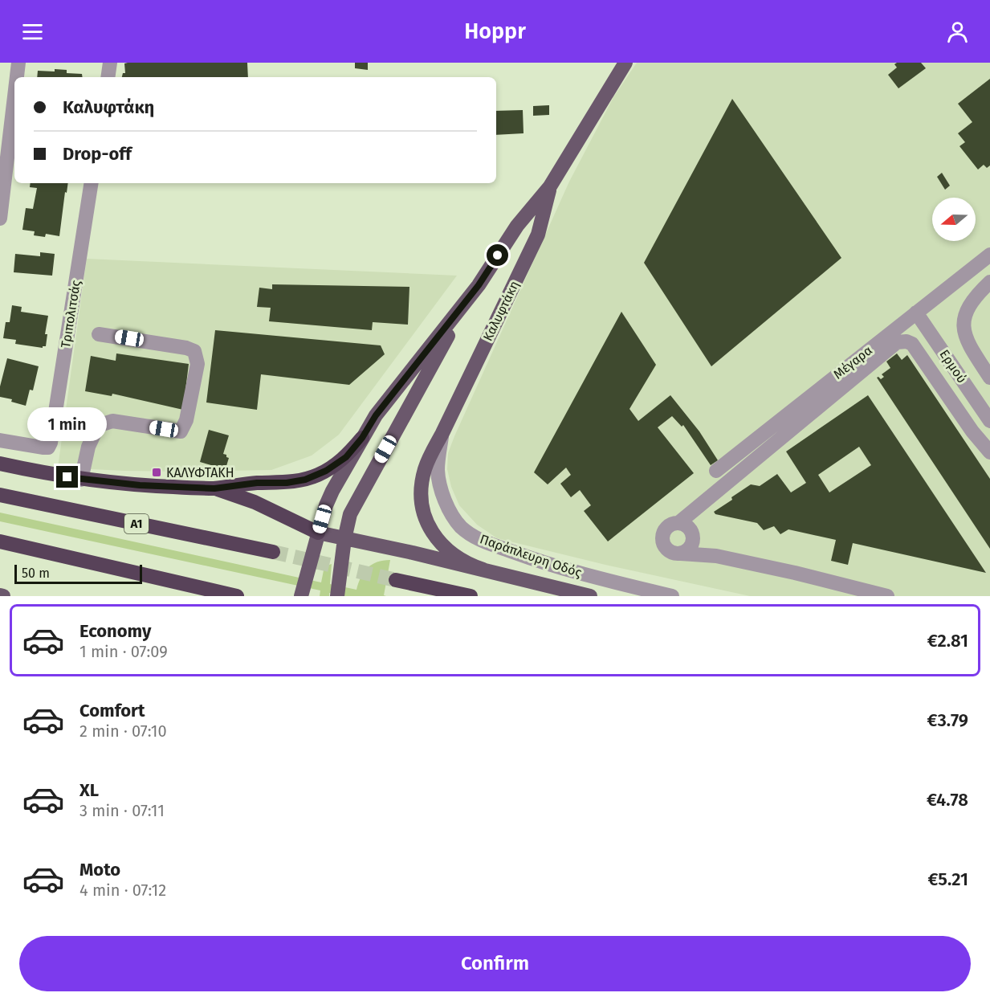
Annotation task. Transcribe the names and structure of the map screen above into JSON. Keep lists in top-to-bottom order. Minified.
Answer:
{"streets":{"highway":["Α1"],"main road":["Καλυφτάκη"],"street":["Τριπολιτσάς","Μέγαρα","Ερμού","Παράπλευρη Οδός"]},"crossings":[["Καλυφτάκη","Παράπλευρη Οδός"],["Μέγαρα","Ερμού"]],"places":{"transit":["ΚΑΛΥΦΤΑΚΗ"]},"scale_bar":"50 m","north":"left","page":{"header":"Hoppr","banner":["Καλυφτάκη","Drop-off"],"bubble":"1 min","scale":"50 m","list":[{"name":"Economy","note":"1 min · 07:09","value":"€2.81"},{"name":"Comfort","note":"2 min · 07:10","value":"€3.79"},{"name":"XL","note":"3 min · 07:11","value":"€4.78"},{"name":"Moto","note":"4 min · 07:12","value":"€5.21"}],"buttons":"Confirm"}}
